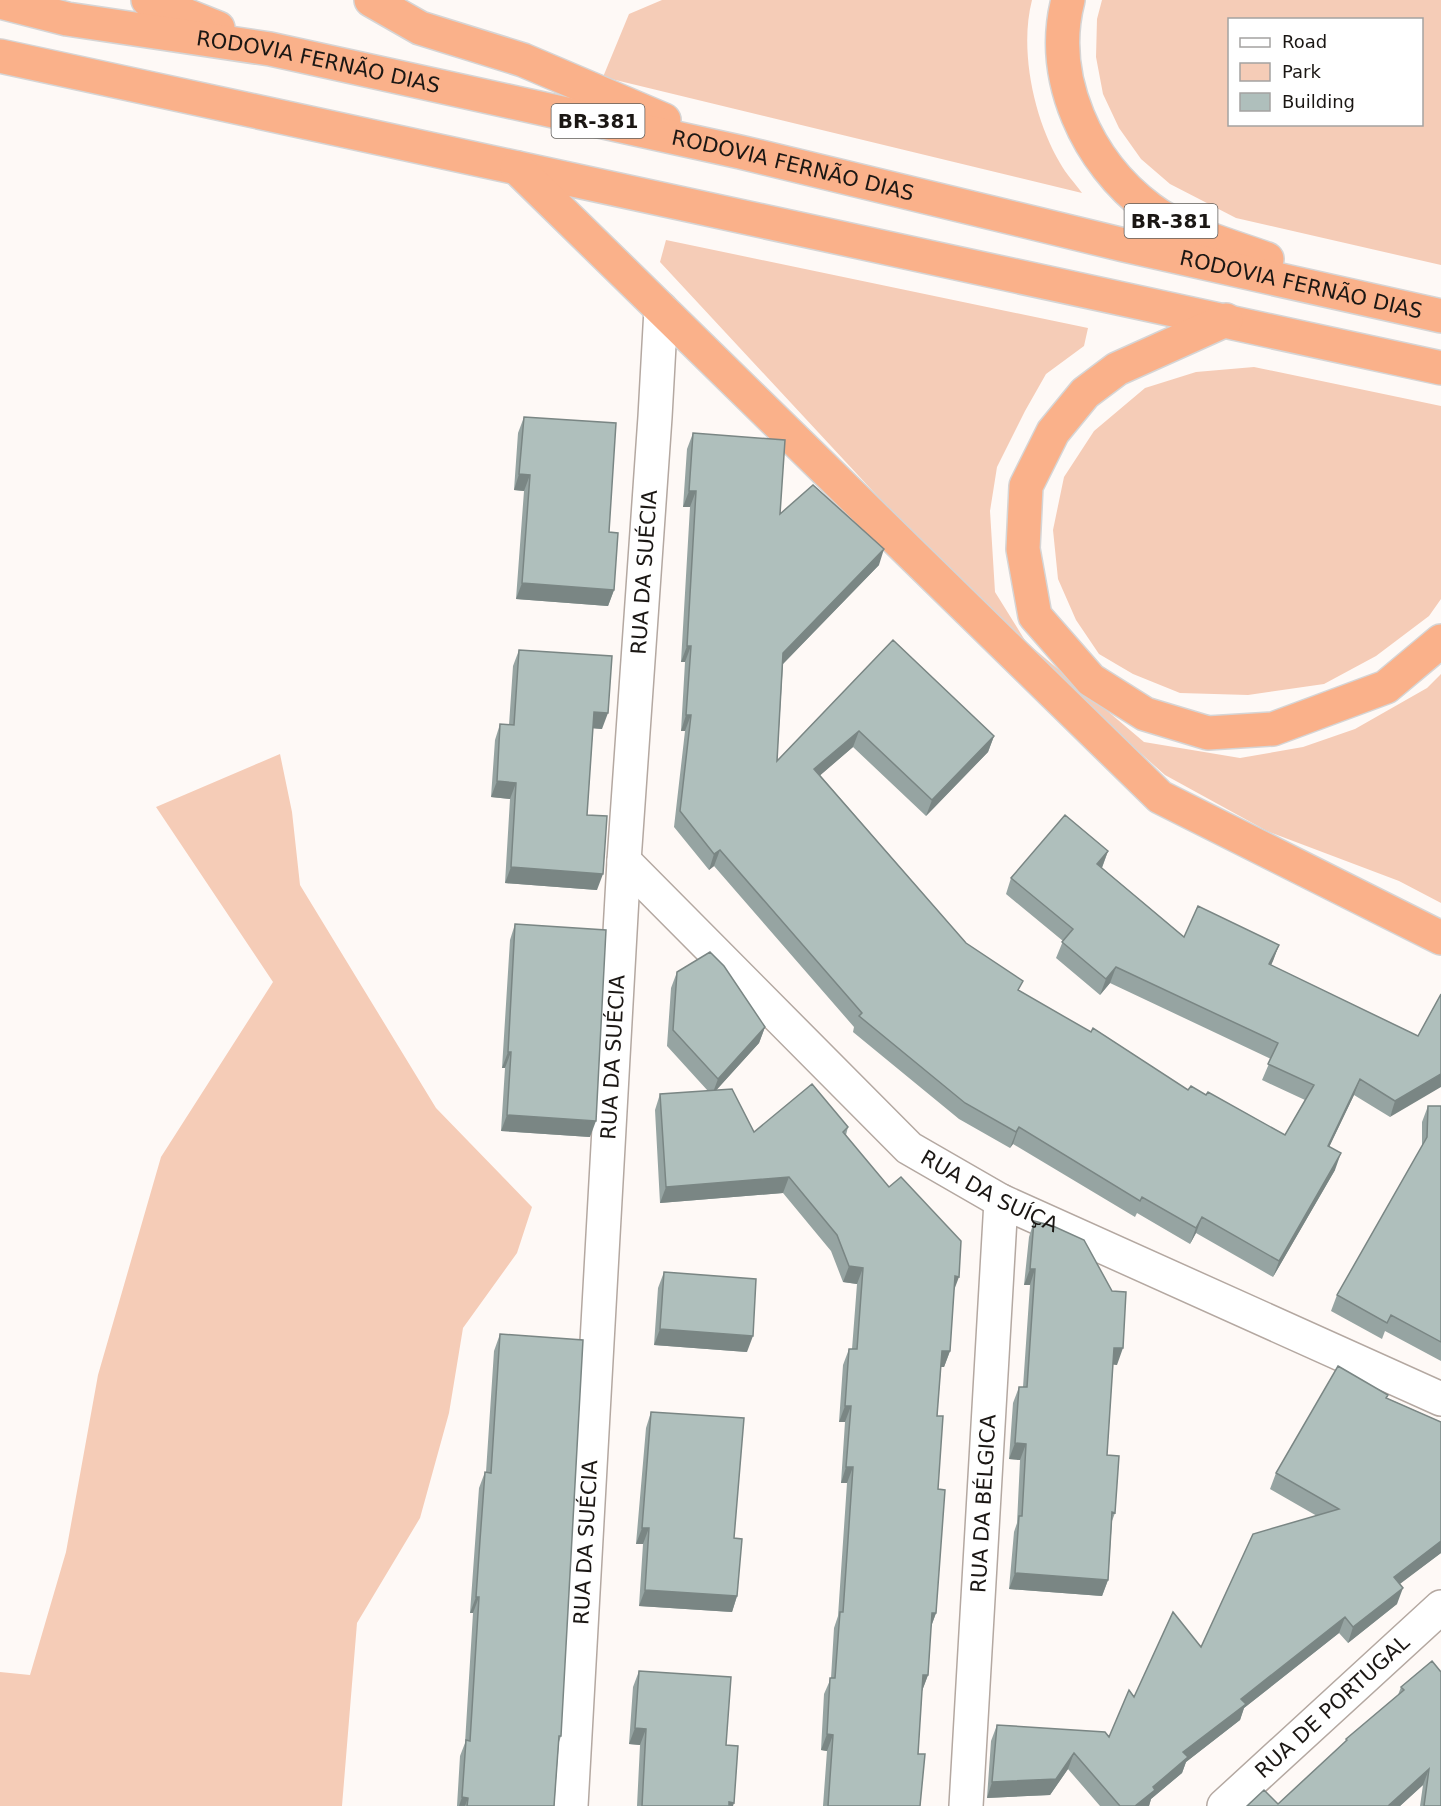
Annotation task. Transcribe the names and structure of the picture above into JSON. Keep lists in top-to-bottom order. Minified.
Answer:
{"streets":{"highway":["RODOVIA FERNÃO DIAS","BR-381"],"street":["RUA DA SUÉCIA","RUA DA SUÍÇA","RUA DA BÉLGICA","RUA DE PORTUGAL"]},"crossings":[["RODOVIA FERNÃO DIAS","BR-381"],["RUA DA SUÉCIA","RUA DA SUÍÇA"],["RUA DA SUÍÇA","RUA DA BÉLGICA"]],"legend":["Road","Park","Building"]}
